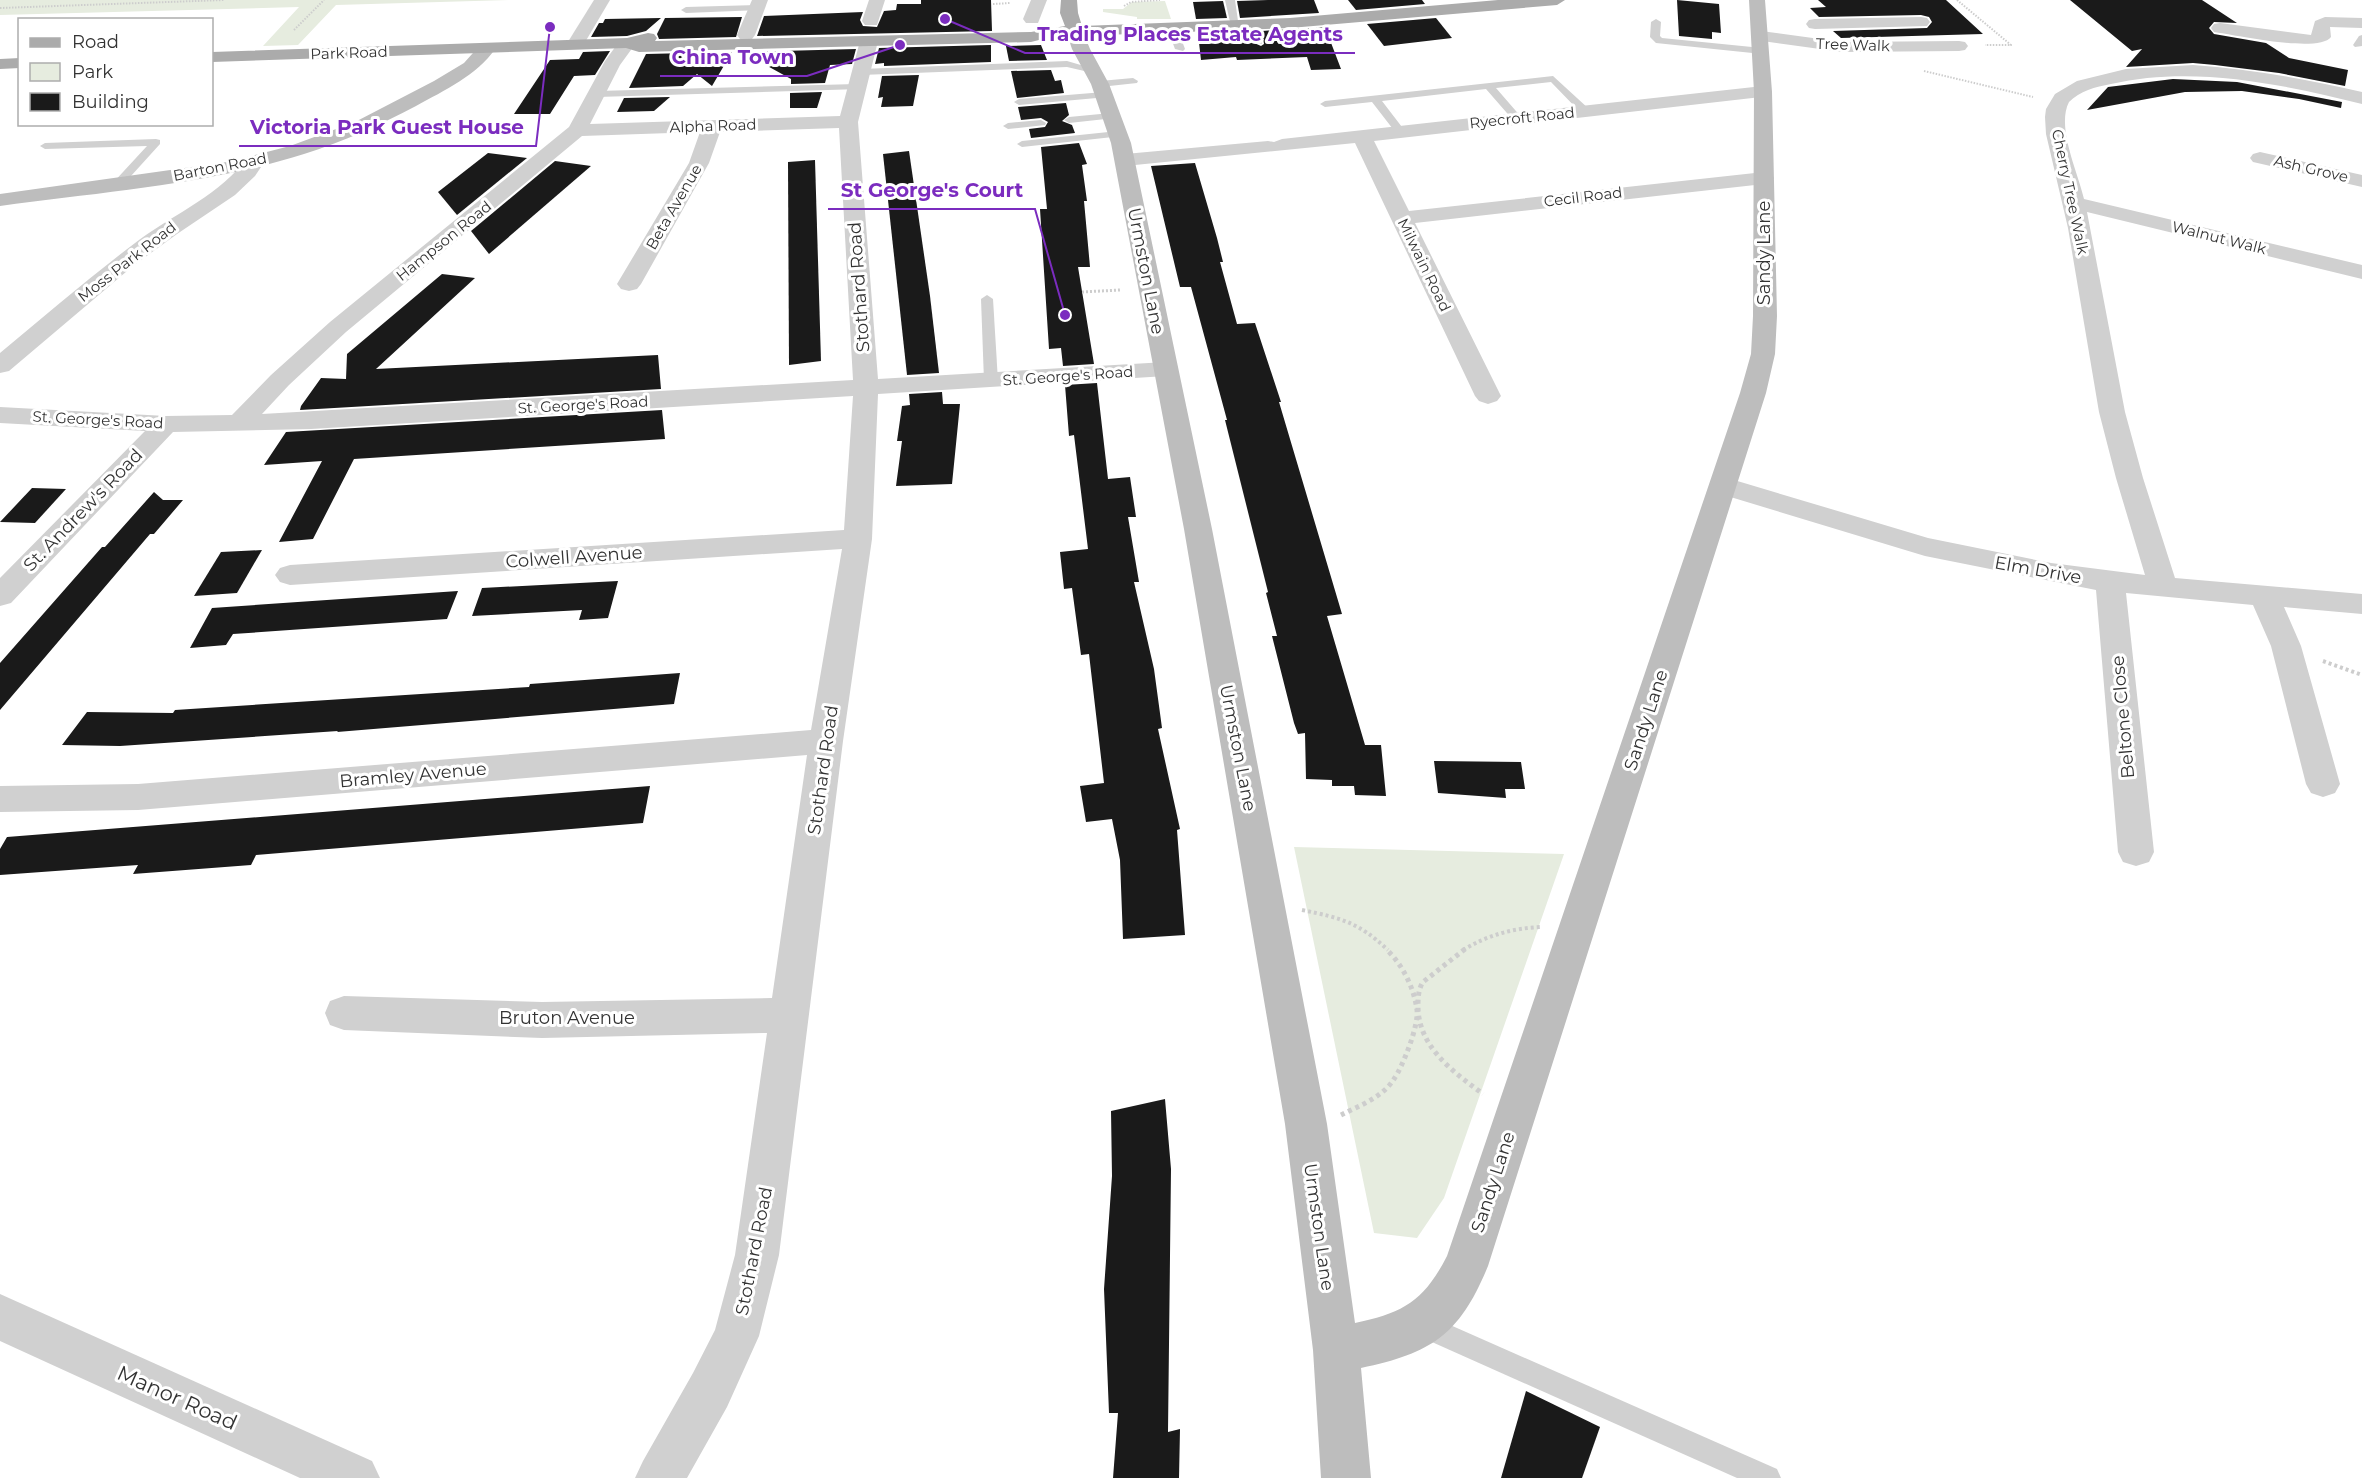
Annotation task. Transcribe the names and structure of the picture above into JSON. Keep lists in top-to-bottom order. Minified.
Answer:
{"streets":{"main road":["Park Road"],"street":["Tree Walk","Ryecroft Road","Alpha Road","Barton Road","Ash Grove","Cherry Tree Walk","Cecil Road","Beta Avenue","Walnut Walk","Hampson Road","Sandy Lane","Moss Park Road","Milwain Road","Urmston Lane","Stothard Road","St. George's Road","St. Andrew's Road","Colwell Avenue","Elm Drive","Beltone Close","Bramley Avenue","Bruton Avenue","Manor Road"]},"crossings":[["Tree Walk","Sandy Lane"],["Park Road","Barton Road"],["Ryecroft Road","Sandy Lane"],["Ryecroft Road","Milwain Road"],["Ryecroft Road","Urmston Lane"],["Alpha Road","Beta Avenue"],["Alpha Road","Hampson Road"],["Alpha Road","Stothard Road"],["Barton Road","Moss Park Road"],["Cherry Tree Walk","Walnut Walk"],["Cherry Tree Walk","Elm Drive"],["Cecil Road","Sandy Lane"],["Cecil Road","Milwain Road"],["Hampson Road","St. George's Road"],["Sandy Lane","Urmston Lane"],["Sandy Lane","Elm Drive"],["Urmston Lane","St. George's Road"],["Stothard Road","St. George's Road"],["Stothard Road","Colwell Avenue"],["Stothard Road","Bramley Avenue"],["Stothard Road","Bruton Avenue"],["St. George's Road","St. Andrew's Road"],["Elm Drive","Beltone Close"]],"places":["Trading Places Estate Agents","Victoria Park Guest House","China Town","St George's Court"],"legend":["Road","Park","Building"]}
